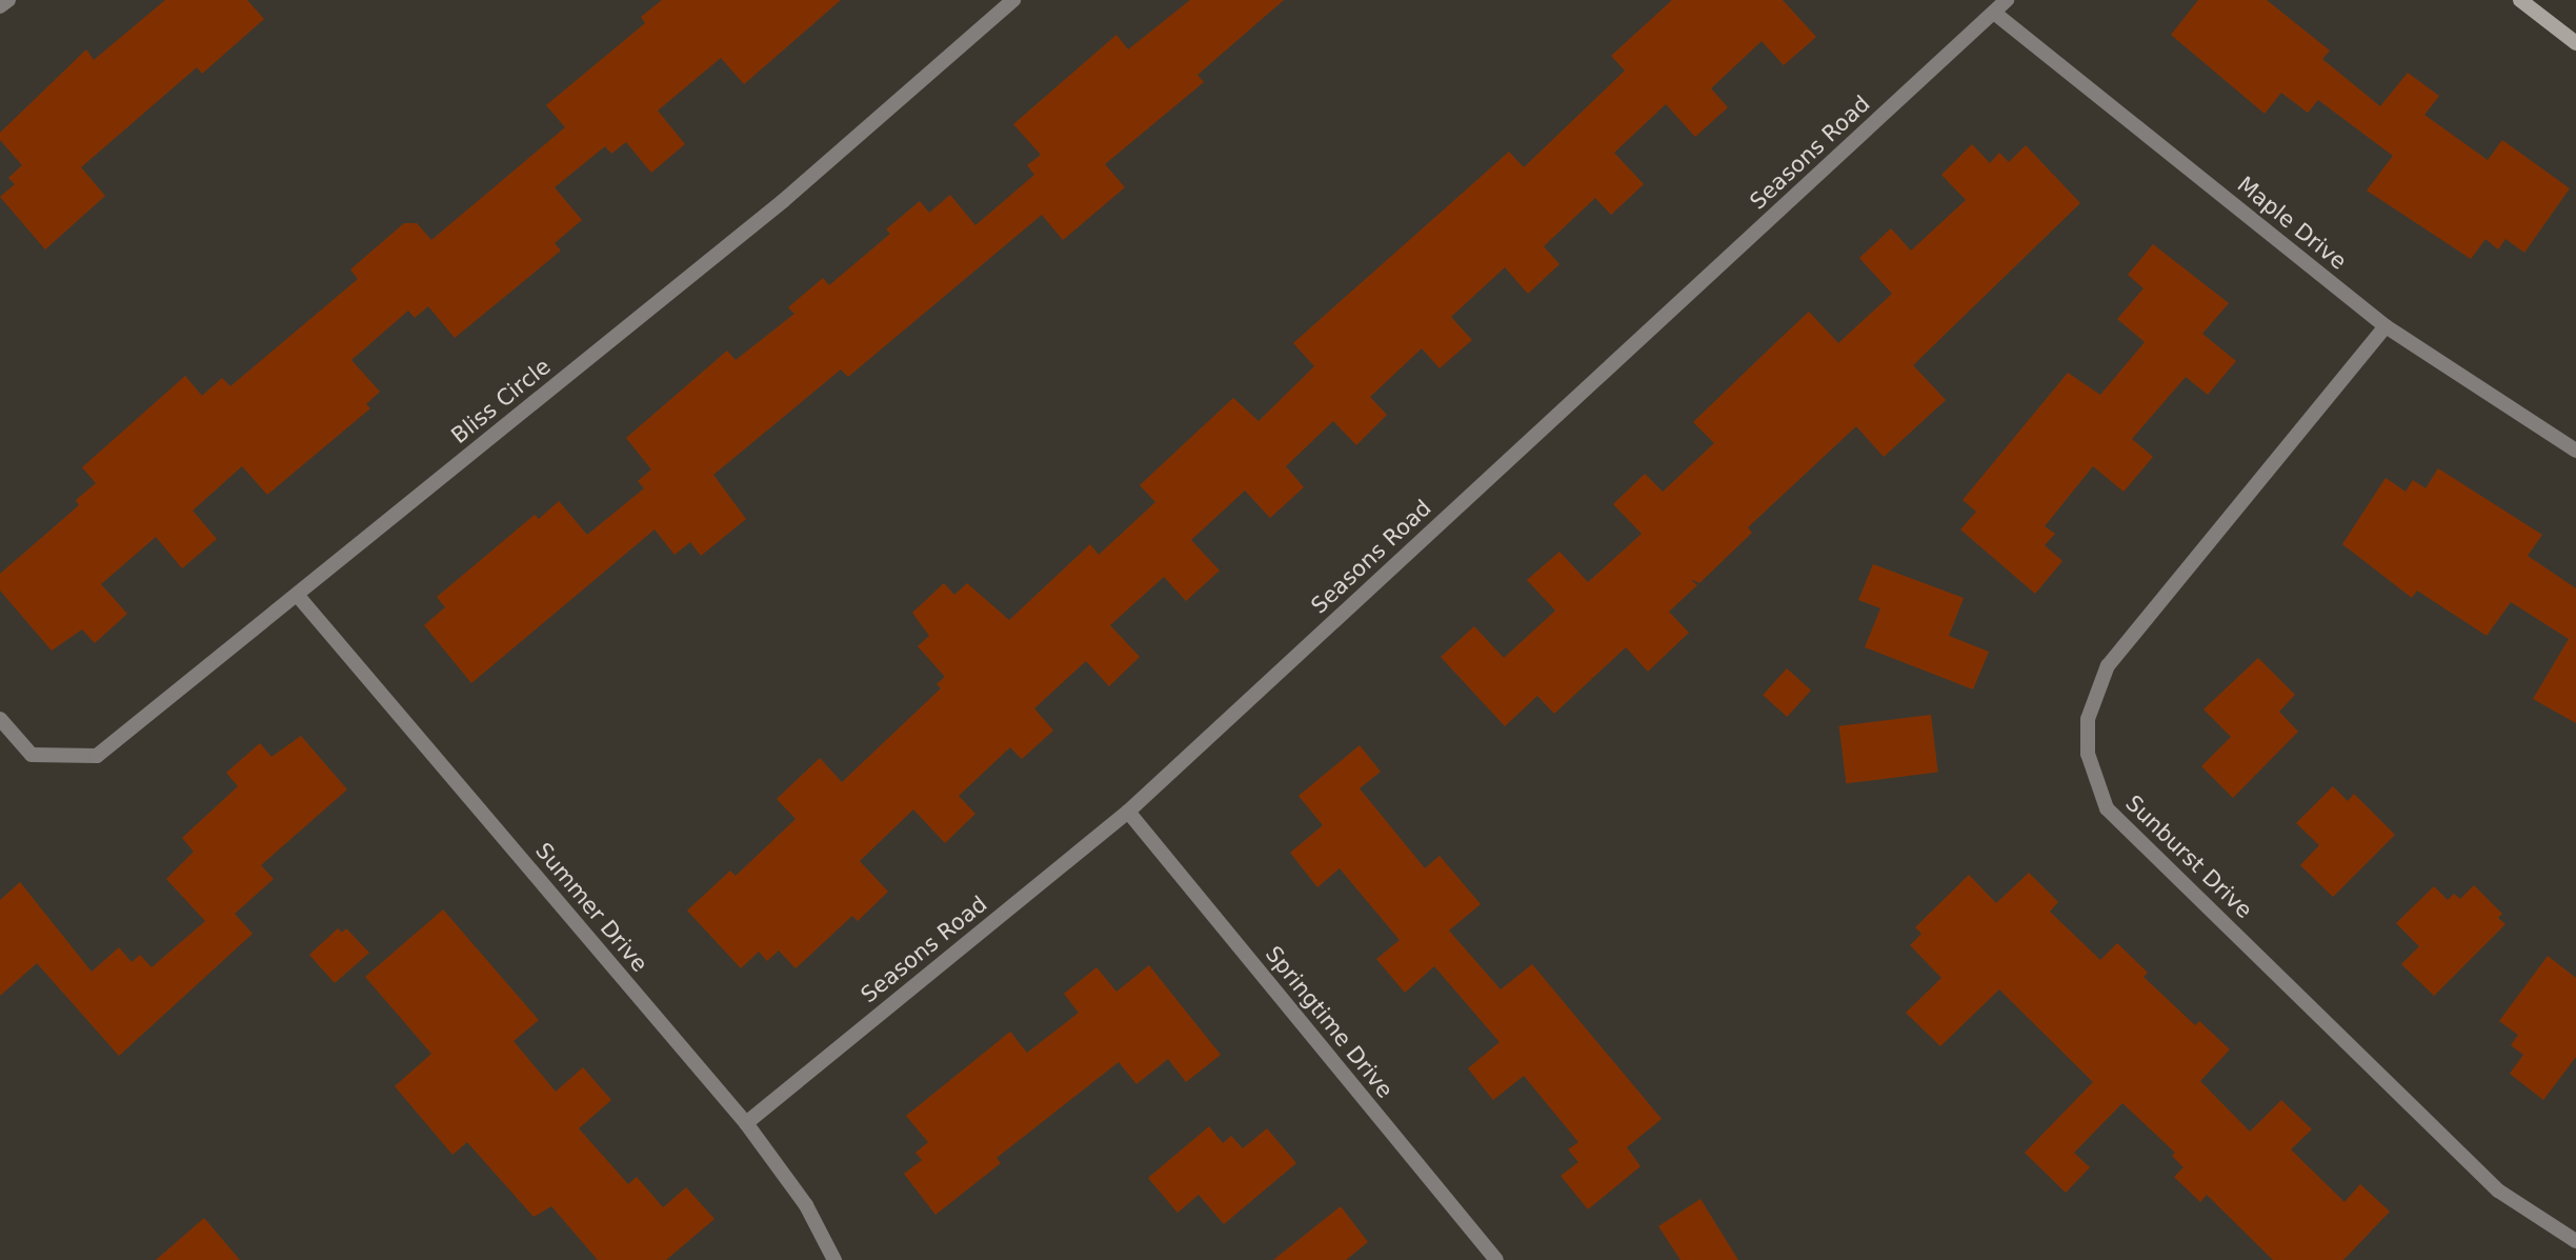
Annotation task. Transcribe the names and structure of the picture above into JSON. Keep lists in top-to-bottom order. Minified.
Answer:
{"streets":{"street":["Seasons Road","Maple Drive","Bliss Circle","Sunburst Drive","Summer Drive","Springtime Drive"]},"crossings":[["Seasons Road","Maple Drive"],["Seasons Road","Summer Drive"],["Seasons Road","Springtime Drive"],["Maple Drive","Sunburst Drive"],["Bliss Circle","Summer Drive"]]}
